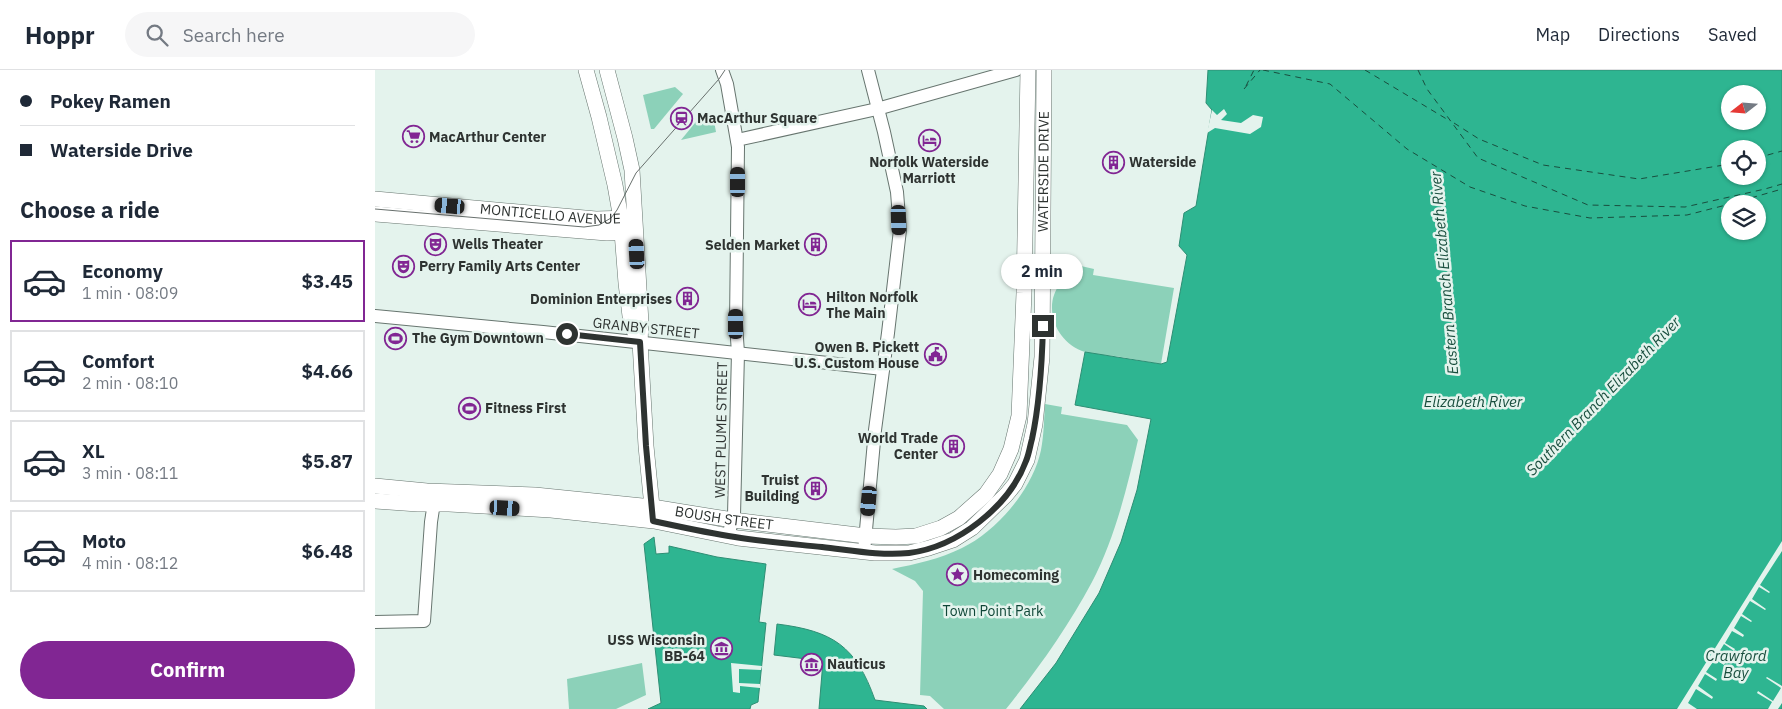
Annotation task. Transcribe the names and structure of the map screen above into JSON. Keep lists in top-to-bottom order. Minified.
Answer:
{"streets":{"main road":["WATERSIDE DRIVE","MONTICELLO AVENUE","BOUSH STREET"],"street":["GRANBY STREET","WEST PLUME STREET"]},"crossings":[["WATERSIDE DRIVE","BOUSH STREET"],["GRANBY STREET","WEST PLUME STREET"],["WEST PLUME STREET","BOUSH STREET"]],"water":["Eastern Branch Elizabeth River","Southern Branch Elizabeth River","Elizabeth River","Crawford Bay"],"parks":["Town Point Park"],"places":{"station":["MacArthur Square"],"supermarket":["MacArthur Center"],"hotel":["Norfolk Waterside Marriott","Hilton Norfolk The Main"],"building":["Waterside","Selden Market","Dominion Enterprises","World Trade Center","Truist Building"],"theatre":["Wells Theater","Perry Family Arts Center"],"sports":["The Gym Downtown","Fitness First"],"public building":["Owen B. Pickett U.S. Custom House"],"place":["Homecoming"],"museum":["USS Wisconsin BB-64","Nauticus"]},"north":"left","page":{"header":"Hoppr","search":"Search here","nav":["Map","Directions","Saved"],"banner":["Pokey Ramen","Waterside Drive"],"heading":"Choose a ride","list":[{"name":"Economy","note":"1 min · 08:09","value":"$3.45"},{"name":"Comfort","note":"2 min · 08:10","value":"$4.66"},{"name":"XL","note":"3 min · 08:11","value":"$5.87"},{"name":"Moto","note":"4 min · 08:12","value":"$6.48"}],"bubble":"2 min","buttons":"Confirm"}}
